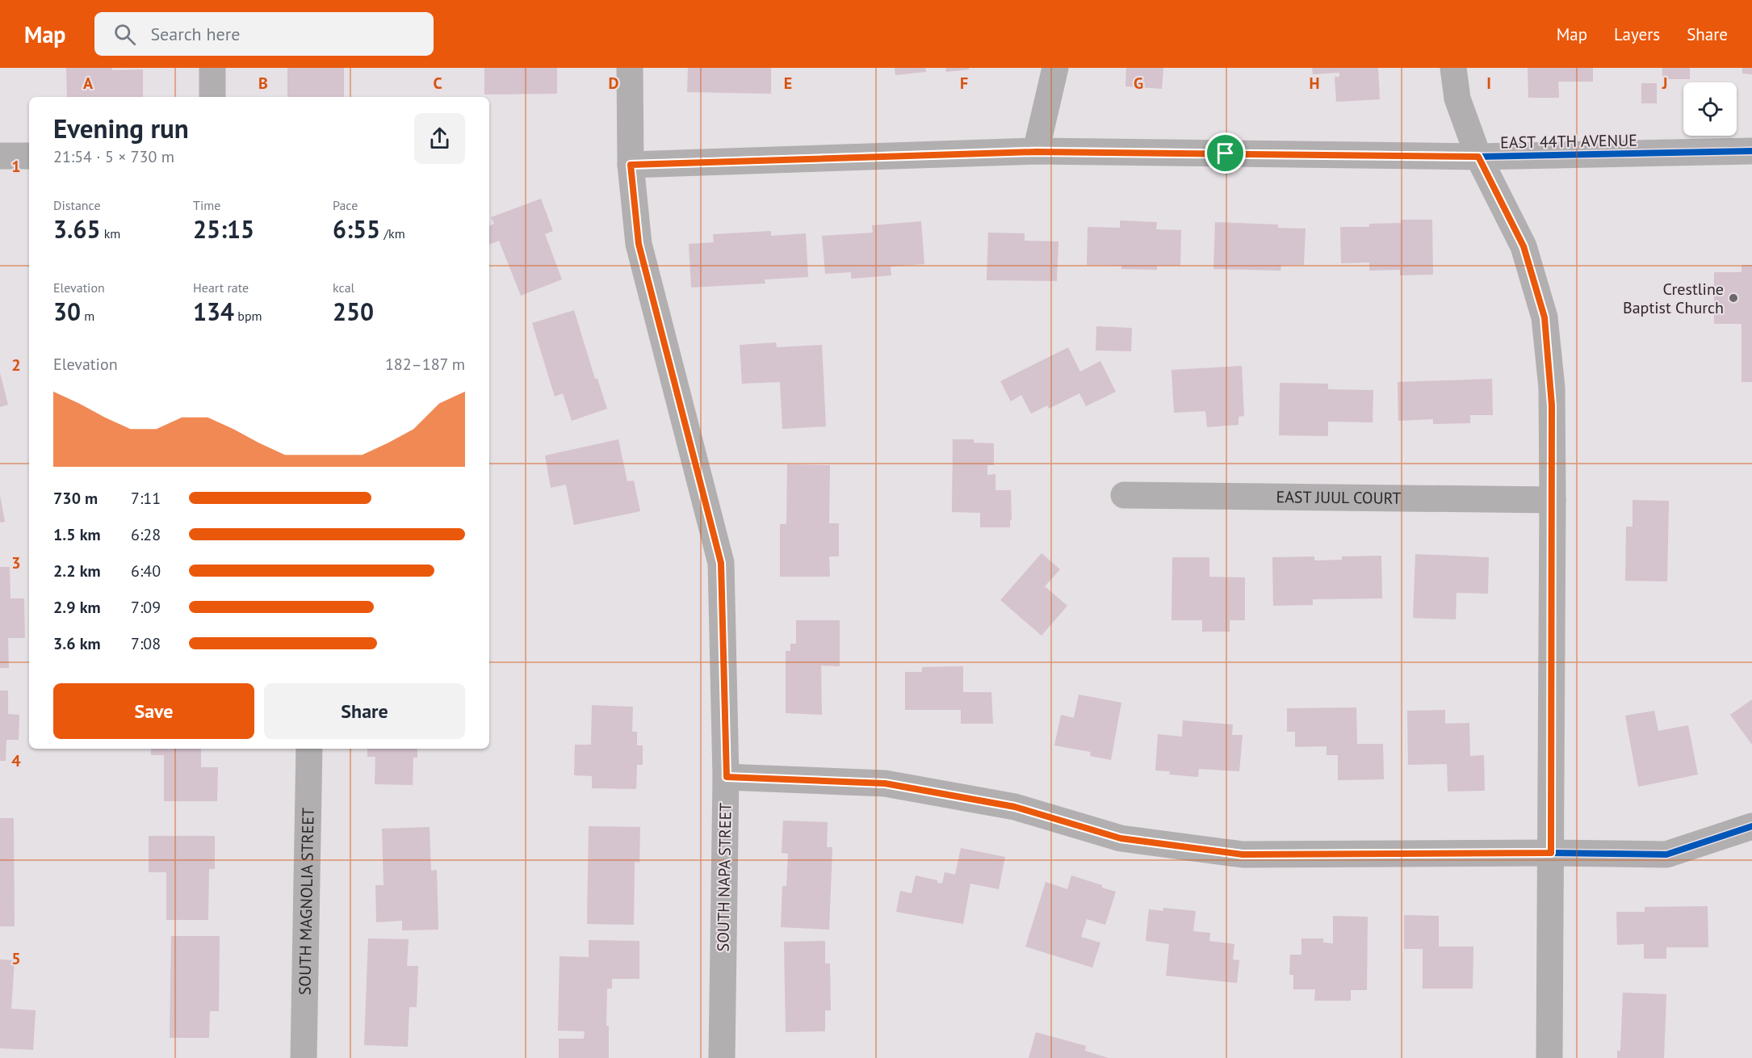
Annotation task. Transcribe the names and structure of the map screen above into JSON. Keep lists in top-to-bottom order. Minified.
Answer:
{"streets":{"street":["EAST 44TH AVENUE","EAST JUUL COURT","SOUTH NAPA STREET","SOUTH MAGNOLIA STREET"]},"crossings":[["EAST 44TH AVENUE","SOUTH NAPA STREET"]],"places":["Crestline Baptist Church"],"page":{"header":"Map","search":"Search here","nav":["Map","Layers","Share"],"heading":["Evening run","21:54 · 5 × 730 m"],"stats":[["Distance","3.65 km"],["Time","25:15"],["Pace","6:55 /km"],["Elevation","30 m"],["Heart rate","134 bpm"],["kcal","250"]],"chart":["Elevation","182–187 m"],"list":[{"name":"730 m","note":"7:11"},{"name":"1.5 km","note":"6:28"},{"name":"2.2 km","note":"6:40"},{"name":"2.9 km","note":"7:09"},{"name":"3.6 km","note":"7:08"}],"buttons":["Save","Share"]},"grid":{"columns":["A","B","C","D","E","F","G","H","I","J"],"rows":["1","2","3","4","5"]}}
